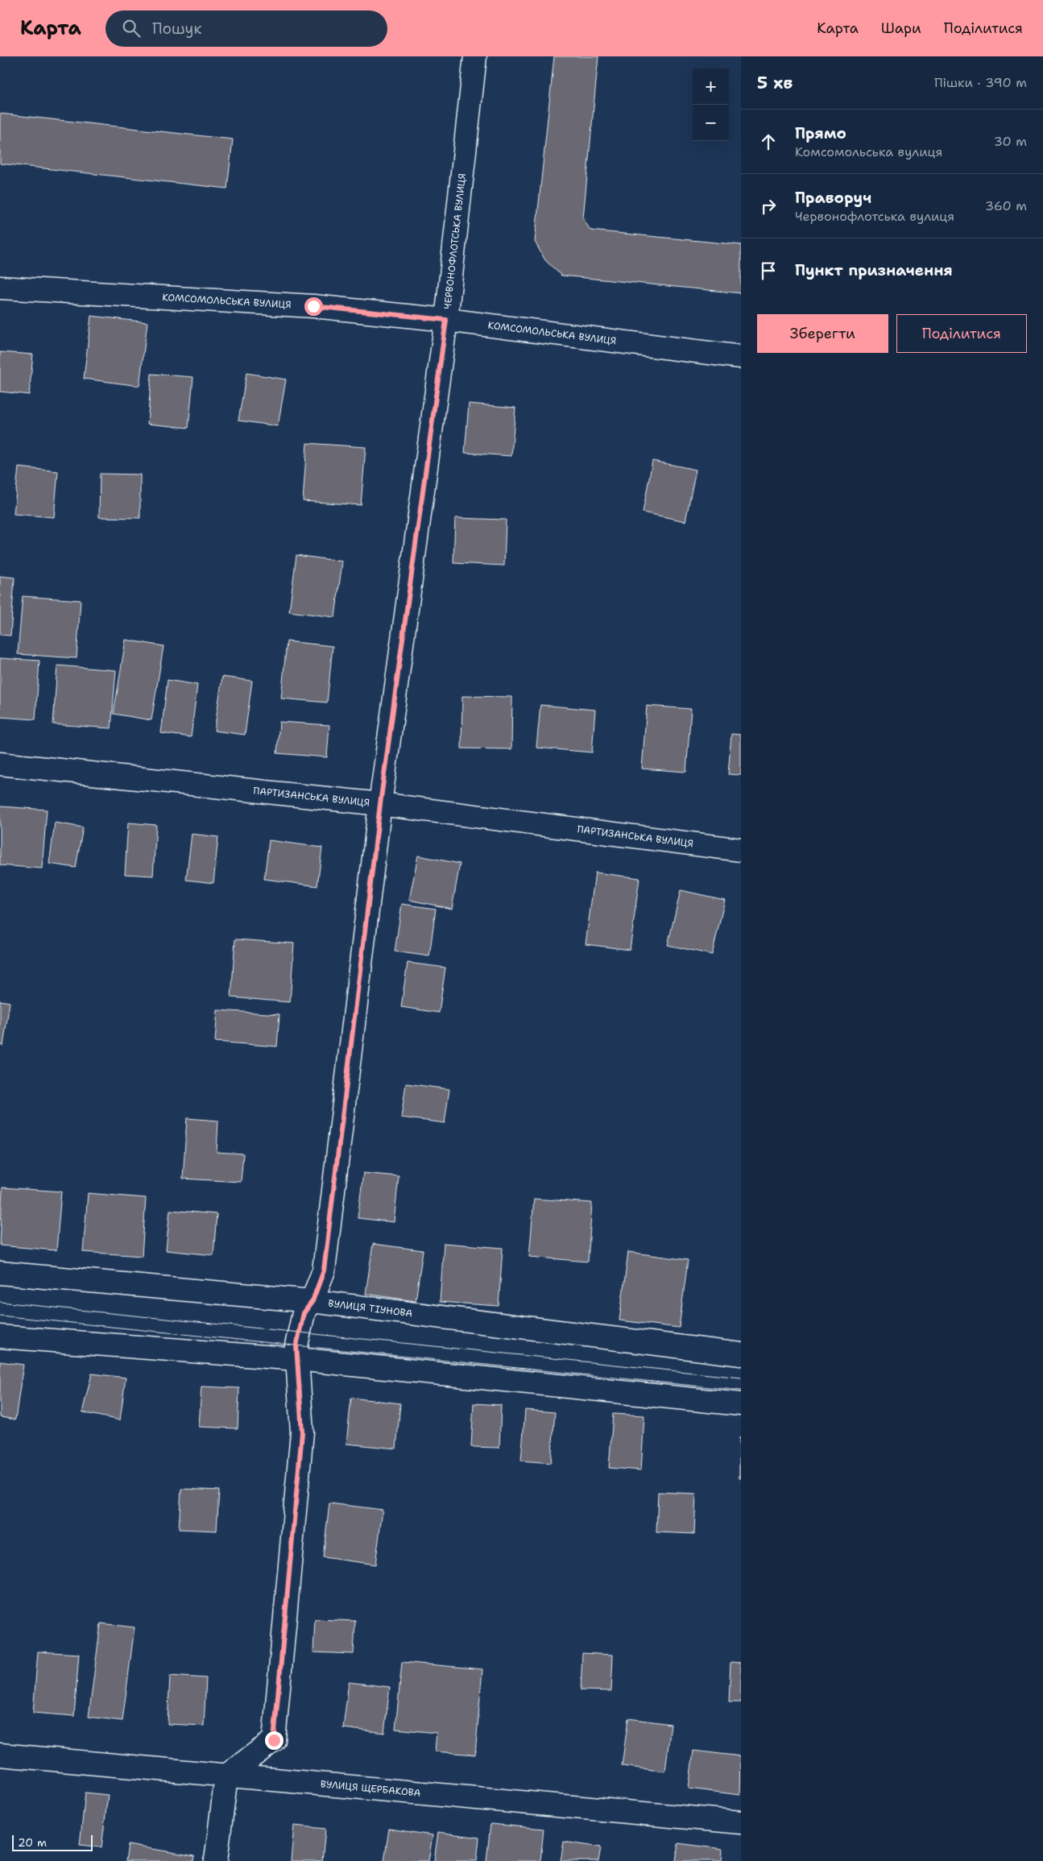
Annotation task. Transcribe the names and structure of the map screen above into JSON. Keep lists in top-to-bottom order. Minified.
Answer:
{"streets":{"street":["ЧЕРВОНОФЛОТСЬКА ВУЛИЦЯ","КОМСОМОЛЬСЬКА ВУЛИЦЯ","ПАРТИЗАНСЬКА ВУЛИЦЯ","ВУЛИЦЯ ТІУНОВА","ВУЛИЦЯ ЩЕРБАКОВА"]},"crossings":[["ЧЕРВОНОФЛОТСЬКА ВУЛИЦЯ","КОМСОМОЛЬСЬКА ВУЛИЦЯ"],["ЧЕРВОНОФЛОТСЬКА ВУЛИЦЯ","ПАРТИЗАНСЬКА ВУЛИЦЯ"],["ЧЕРВОНОФЛОТСЬКА ВУЛИЦЯ","ВУЛИЦЯ ТІУНОВА"],["ЧЕРВОНОФЛОТСЬКА ВУЛИЦЯ","ВУЛИЦЯ ЩЕРБАКОВА"]],"scale_bar":"20 m","page":{"header":"Карта","search":"Пошук","nav":["Карта","Шари","Поділитися"],"heading":["5 хв","Пішки · 390 m"],"map_buttons":["+","−"],"list":[["Прямо","Комсомольська вулиця","30 m"],["Праворуч","Червонофлотська вулиця","360 m"],"Пункт призначення"],"buttons":["Зберегти","Поділитися"],"scale":"20 m"}}
